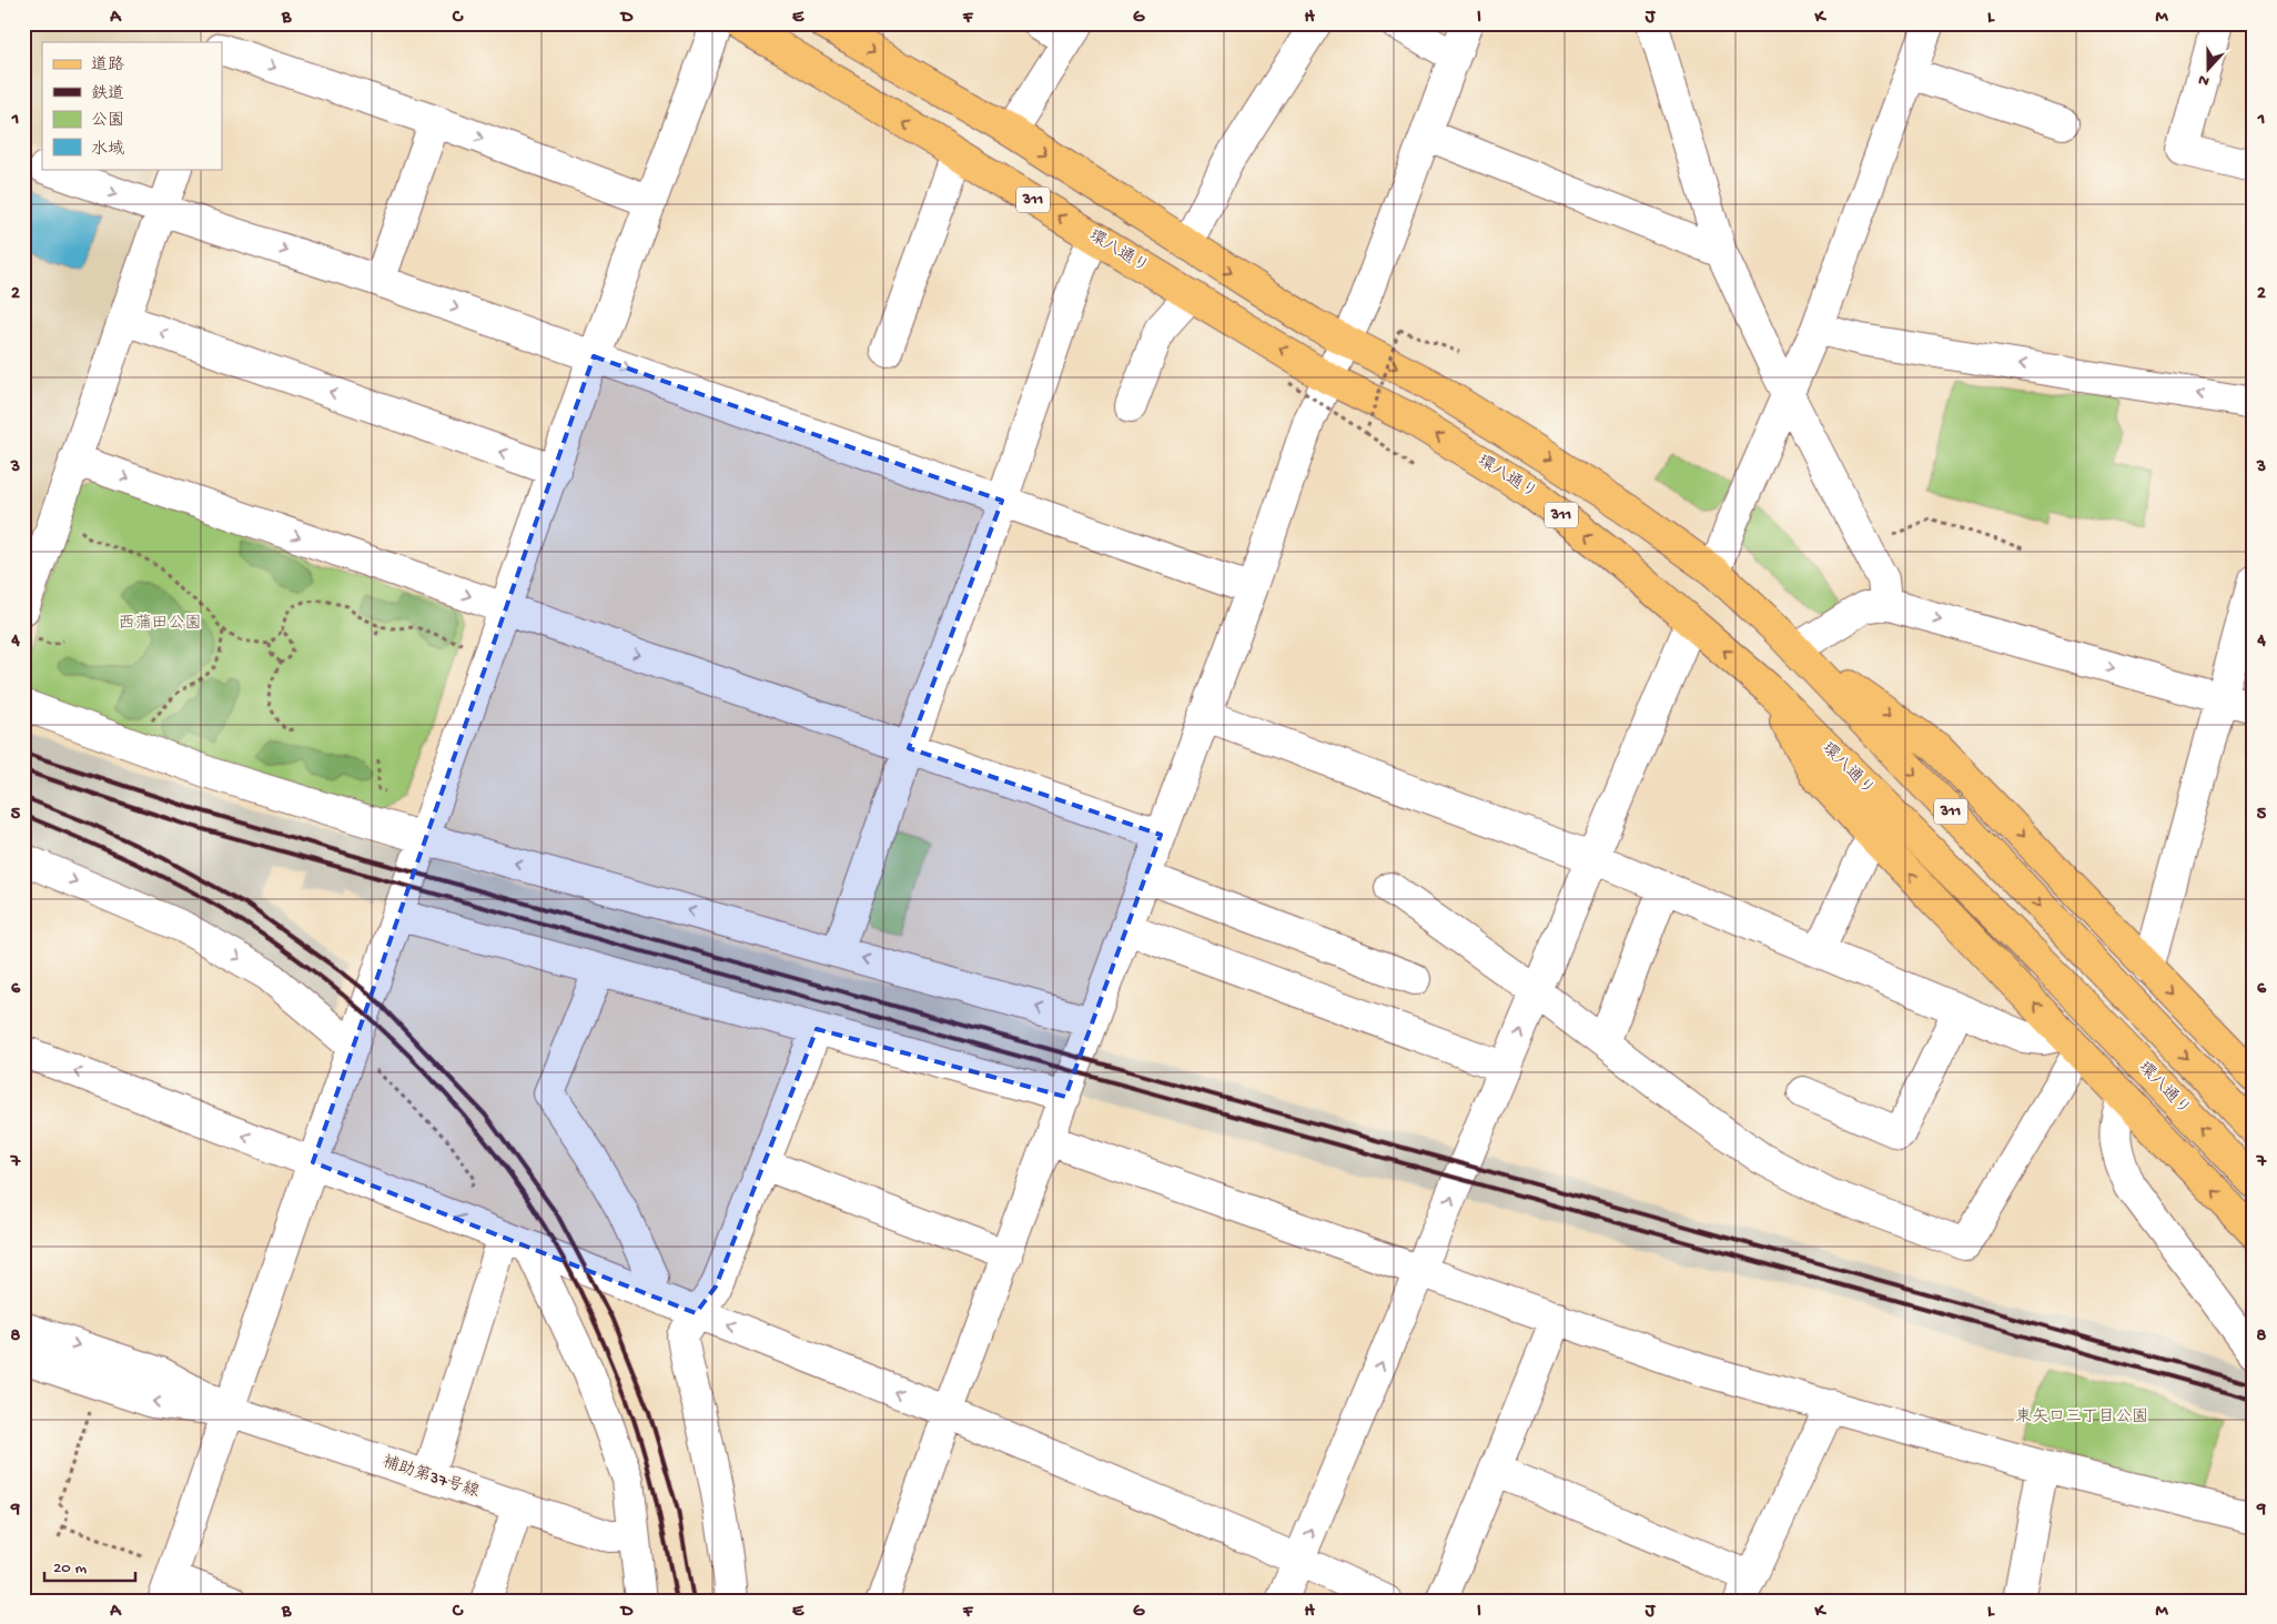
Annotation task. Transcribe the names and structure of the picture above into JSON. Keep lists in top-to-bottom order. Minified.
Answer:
{"streets":{"main road":["311","環八通り"],"street":["補助第37号線"]},"parks":["西蒲田公園","東矢口三丁目公園"],"legend":["道路","鉄道","公園","水域"],"scale_bar":"20 m","north":"bottom","grid":{"columns":["A","B","C","D","E","F","G","H","I","J","K","L","M"],"rows":["1","2","3","4","5","6","7","8","9"]}}
